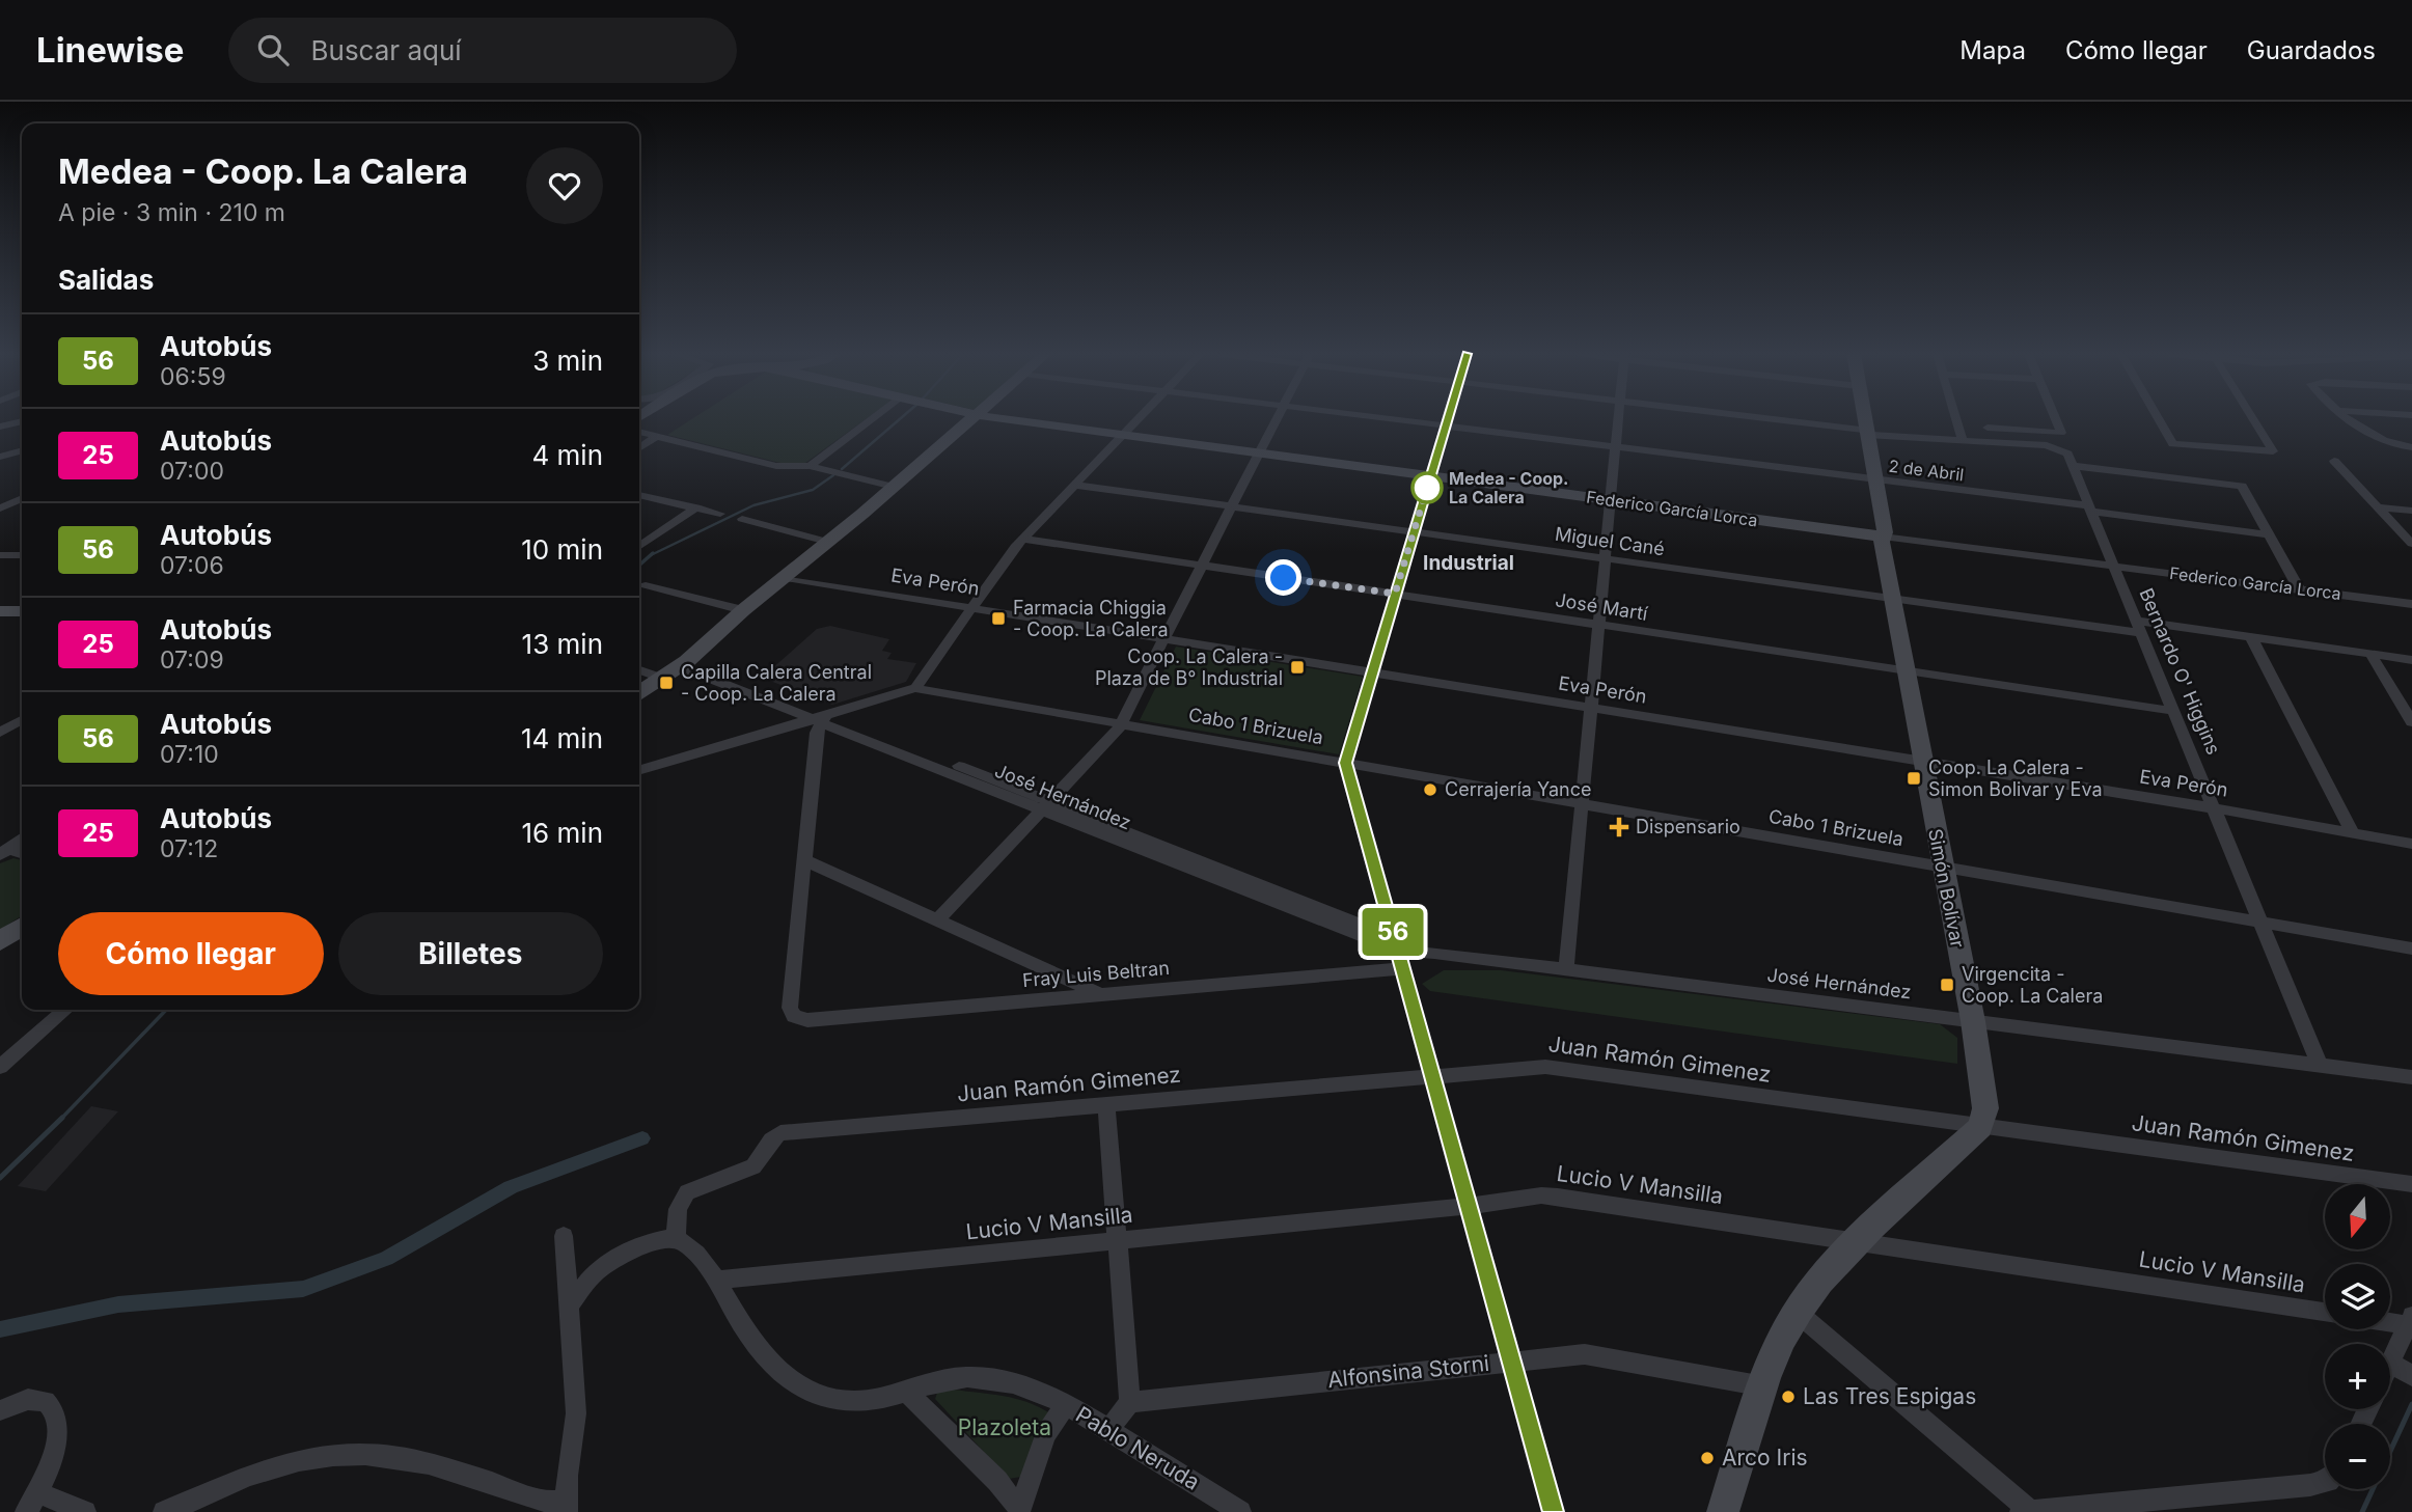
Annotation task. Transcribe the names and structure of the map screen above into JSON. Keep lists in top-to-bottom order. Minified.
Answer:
{"streets":{"street":["2 de Abril","Federico García Lorca","Miguel Cané","Eva Perón","José Martí","Bernardo O' Higgins","Cabo 1 Brizuela","José Hernández","Simón Bolívar","Fray Luis Beltran","Juan Ramón Gimenez","Lucio V Mansilla","Alfonsina Storni","Pablo Neruda"]},"crossings":[["2 de Abril","Bernardo O' Higgins"],["2 de Abril","Simón Bolívar"],["Federico García Lorca","Bernardo O' Higgins"],["Federico García Lorca","Simón Bolívar"],["Miguel Cané","Bernardo O' Higgins"],["Miguel Cané","Simón Bolívar"],["Eva Perón","Bernardo O' Higgins"],["Eva Perón","Simón Bolívar"],["José Martí","Bernardo O' Higgins"],["José Martí","Simón Bolívar"],["Bernardo O' Higgins","Cabo 1 Brizuela"],["Bernardo O' Higgins","José Hernández"],["Cabo 1 Brizuela","José Hernández"],["Cabo 1 Brizuela","Simón Bolívar"],["José Hernández","Simón Bolívar"],["José Hernández","Fray Luis Beltran"],["Simón Bolívar","Juan Ramón Gimenez"],["Juan Ramón Gimenez","Pablo Neruda"],["Lucio V Mansilla","Pablo Neruda"]],"districts":["Industrial"],"parks":["Plazoleta"],"places":{"other":["Medea - Coop. La Calera","Cerrajería Yance","Las Tres Espigas","Arco Iris"],"transit":["Farmacia Chiggia - Coop. La Calera","Coop. La Calera - Plaza de B° Industrial","Capilla Calera Central - Coop. La Calera","Coop. La Calera - Simon Bolivar y Eva","Virgencita - Coop. La Calera"],"health":["Dispensario"]},"lines":["bus line 56"],"north":"bottom","page":{"header":"Linewise","search":"Buscar aquí","nav":["Mapa","Cómo llegar","Guardados"],"on_map":"56","heading":[["Medea - Coop. La Calera","A pie · 3 min · 210 m"],"Salidas"],"list":[{"mark":"56","name":"Autobús","note":"06:59","value":"3 min"},{"mark":"25","name":"Autobús","note":"07:00","value":"4 min"},{"mark":"56","name":"Autobús","note":"07:06","value":"10 min"},{"mark":"25","name":"Autobús","note":"07:09","value":"13 min"},{"mark":"56","name":"Autobús","note":"07:10","value":"14 min"},{"mark":"25","name":"Autobús","note":"07:12","value":"16 min"}],"buttons":["Cómo llegar","Billetes"],"map_buttons":["+","−"]}}
